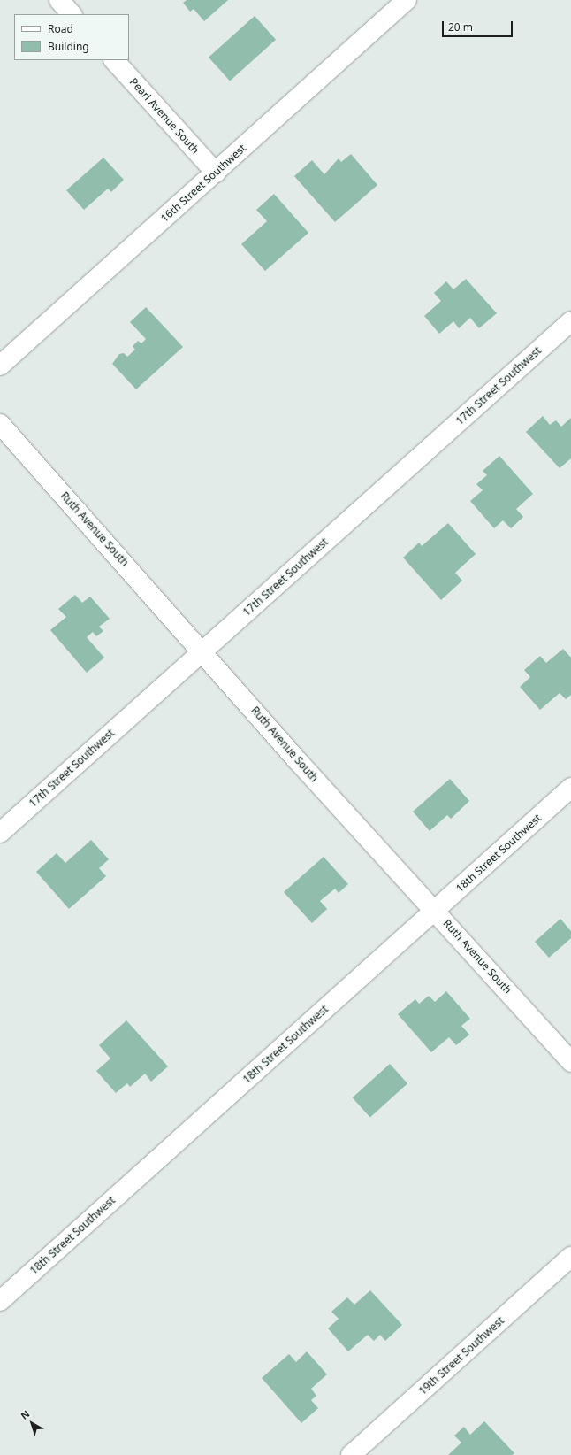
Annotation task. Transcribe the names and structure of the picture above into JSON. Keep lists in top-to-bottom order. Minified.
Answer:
{"streets":{"street":["Pearl Avenue South","16th Street Southwest","17th Street Southwest","Ruth Avenue South","18th Street Southwest","19th Street Southwest"]},"crossings":[["Pearl Avenue South","16th Street Southwest"],["17th Street Southwest","Ruth Avenue South"],["Ruth Avenue South","18th Street Southwest"]],"legend":["Road","Building"],"scale_bar":"20 m","north":"top left"}
